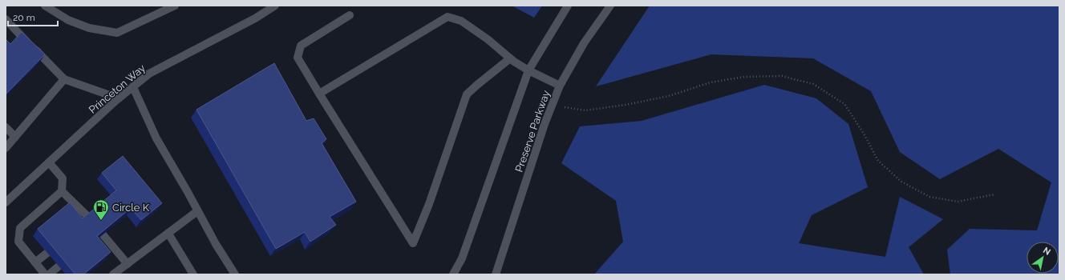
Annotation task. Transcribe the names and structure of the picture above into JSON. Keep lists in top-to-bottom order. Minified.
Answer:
{"streets":{"street":["Princeton Way","Preserve Parkway"]},"places":{"fuel station":["Circle K"]},"scale_bar":"20 m","north":"top right"}
